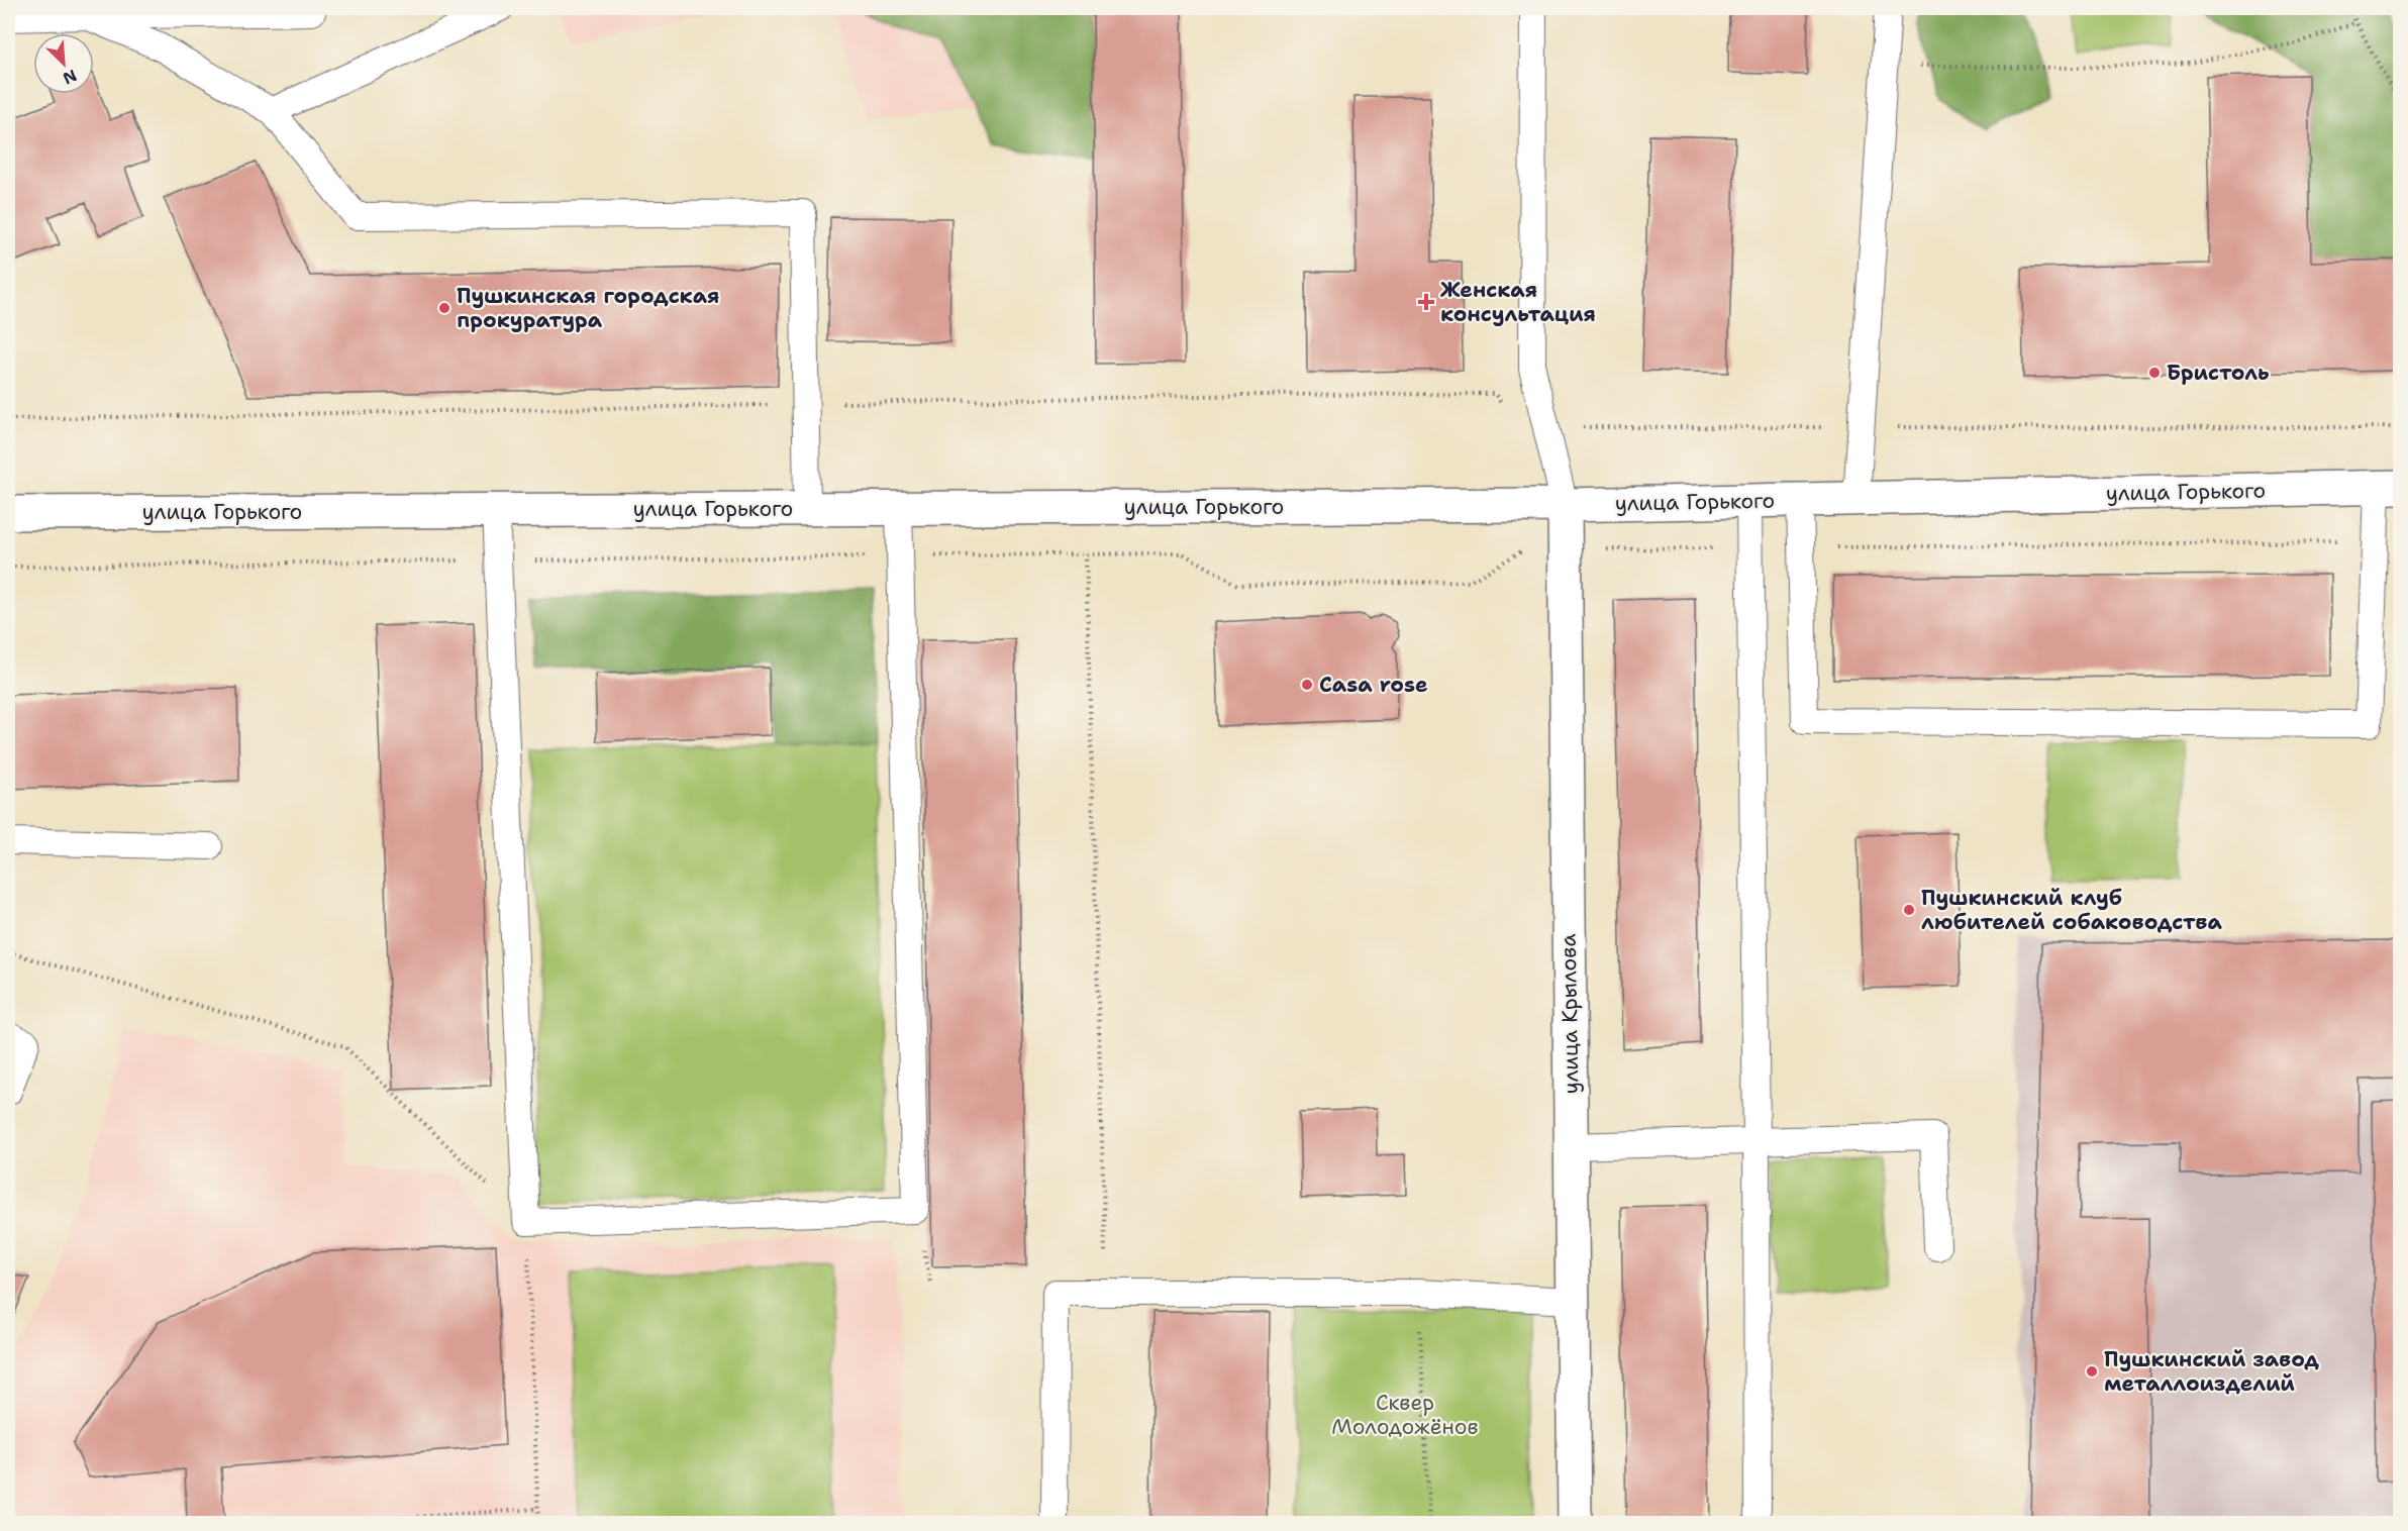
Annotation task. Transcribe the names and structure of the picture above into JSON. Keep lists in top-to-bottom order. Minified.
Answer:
{"streets":{"street":["улица Горького","улица Крылова"]},"crossings":[["улица Горького","улица Крылова"]],"parks":["Сквер Молодожёнов"],"places":{"health":["Женская консультация"],"other":["Пушкинская городская прокуратура","Бристоль","Casa rose","Пушкинский клуб любителей собаководства","Пушкинский завод металлоизделий"]},"north":"bottom right"}
